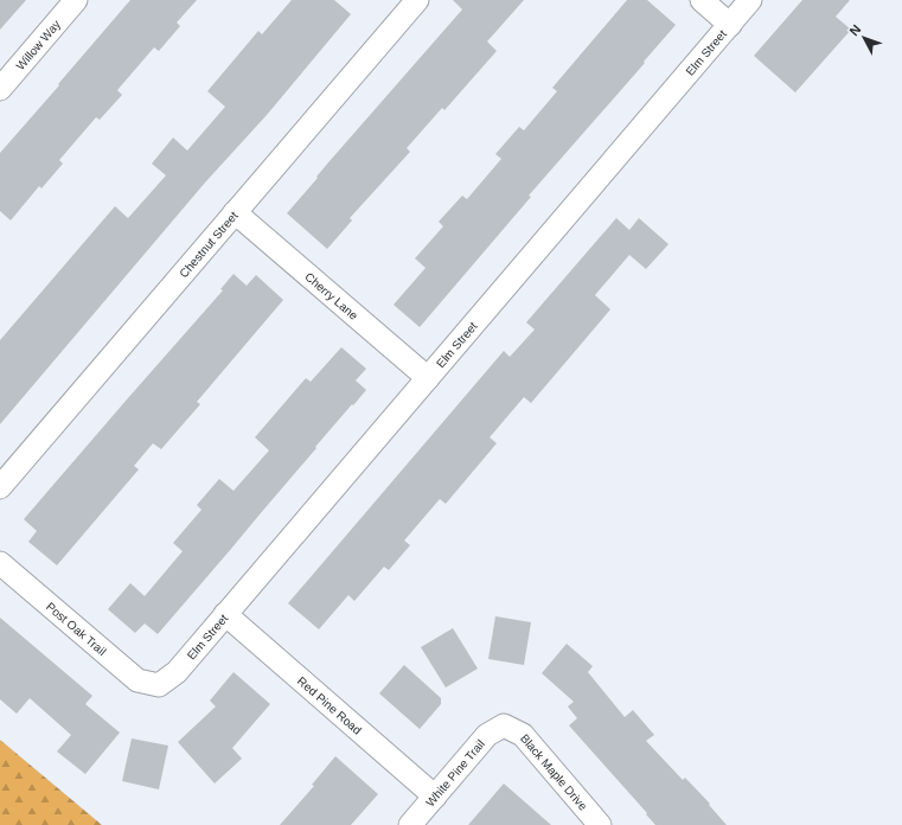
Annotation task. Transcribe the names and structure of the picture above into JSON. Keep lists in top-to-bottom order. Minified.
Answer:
{"streets":{"street":["Willow Way","Elm Street","Chestnut Street","Cherry Lane","Post Oak Trail","Red Pine Road","White Pine Trail","Black Maple Drive"]},"crossings":[["Elm Street","Cherry Lane"],["Elm Street","Post Oak Trail"],["Elm Street","Red Pine Road"],["Chestnut Street","Cherry Lane"],["Red Pine Road","White Pine Trail"],["White Pine Trail","Black Maple Drive"]],"north":"top left"}
